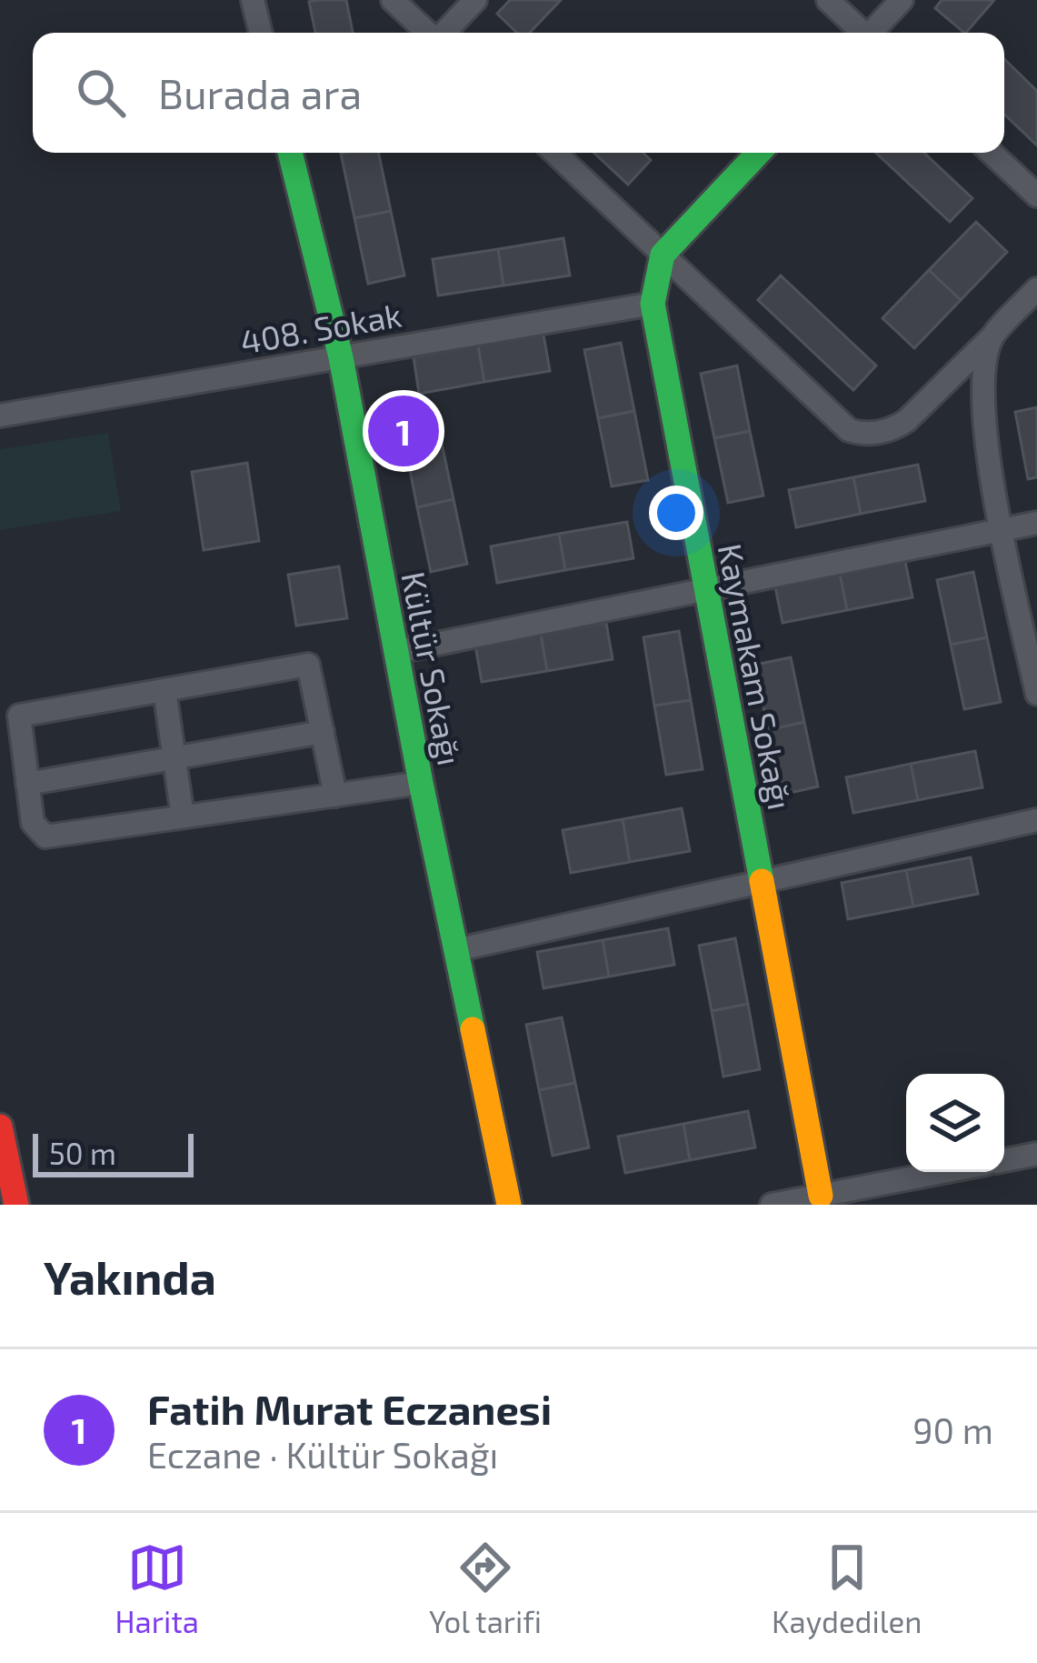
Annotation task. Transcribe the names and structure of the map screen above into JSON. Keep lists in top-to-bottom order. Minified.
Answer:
{"streets":{"street":["408. Sokak","Kültür Sokağı","Kaymakam Sokağı"]},"crossings":[["408. Sokak","Kültür Sokağı"],["408. Sokak","Kaymakam Sokağı"]],"scale_bar":"50 m","page":{"search":"Burada ara","pins":"1","scale":"50 m","heading":"Yakında","list":[{"mark":"1","name":"Fatih Murat Eczanesi","note":"Eczane · Kültür Sokağı","value":"90 m"}],"nav":["Harita","Yol tarifi","Kaydedilen"]}}
